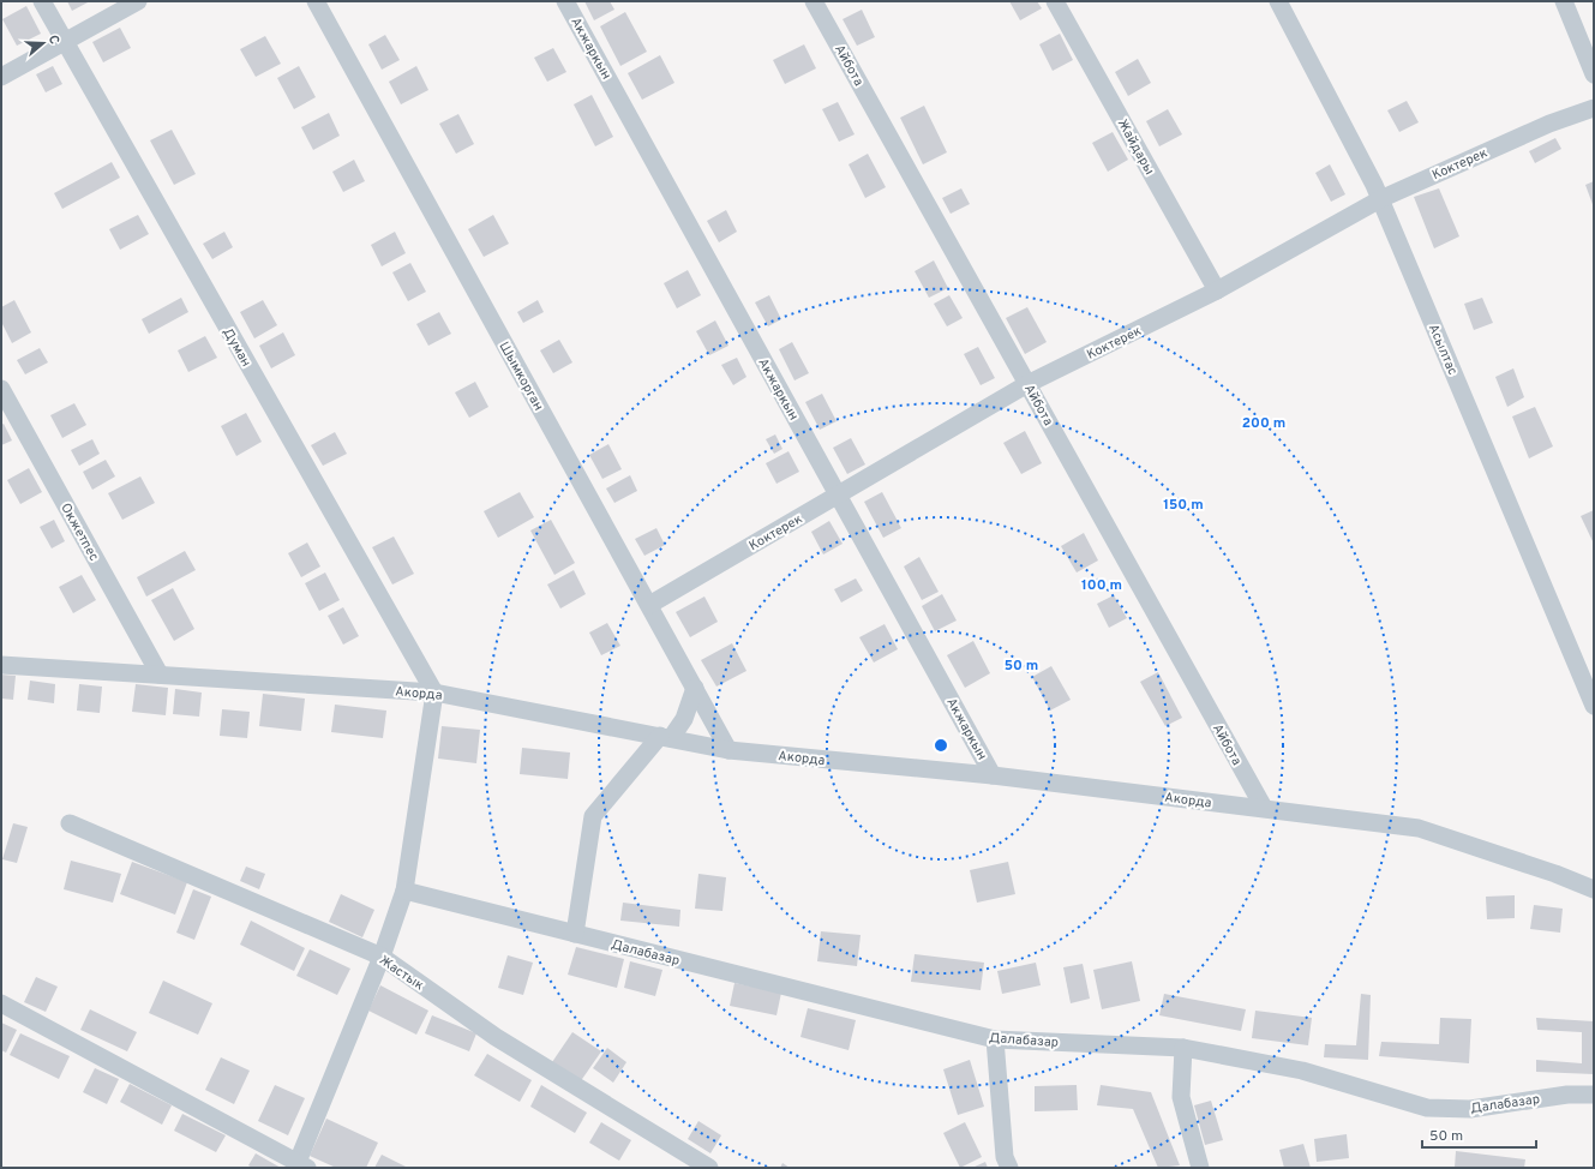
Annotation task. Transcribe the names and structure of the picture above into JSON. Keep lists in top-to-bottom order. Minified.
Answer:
{"streets":{"street":["Акжаркын","Айбота","Жайдары","Коктерек","Думан","Асылтас","Шымкорган","Окжетпес","Акорда","Далабазар","Жастык"]},"crossings":[["Акжаркын","Коктерек"],["Акжаркын","Акорда"],["Айбота","Коктерек"],["Айбота","Акорда"],["Жайдары","Коктерек"],["Коктерек","Асылтас"],["Коктерек","Шымкорган"],["Думан","Акорда"],["Шымкорган","Акорда"],["Окжетпес","Акорда"]],"scale_bar":"50 m","north":"right","rings":["200 m","150 m","100 m","50 m"]}
